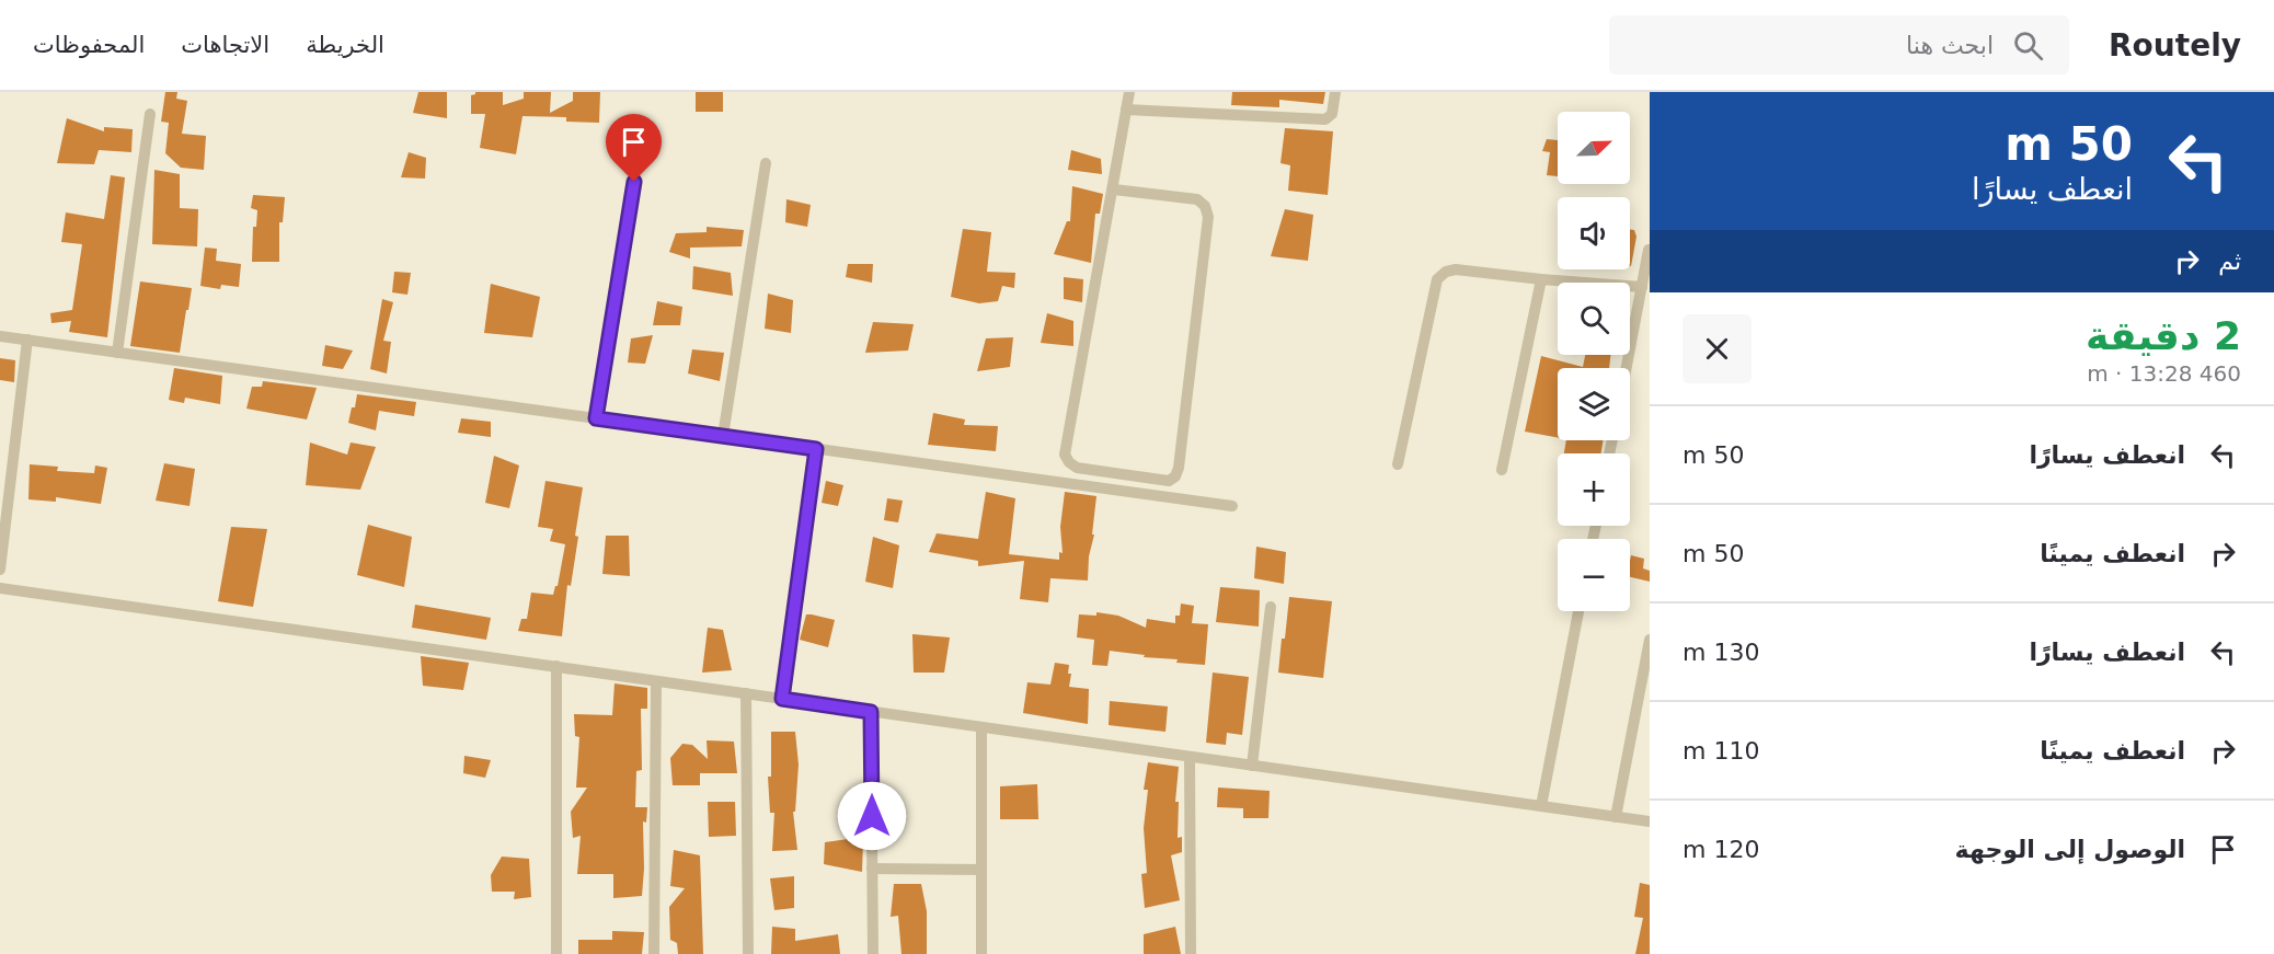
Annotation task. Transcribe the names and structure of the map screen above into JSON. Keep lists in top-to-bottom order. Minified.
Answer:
{"north":"top right","page":{"header":"Routely","search":"ابحث هنا","nav":["الخريطة","الاتجاهات","المحفوظات"],"turn":["50 m","انعطف يسارًا"],"map_buttons":["+","−"],"then":"ثم","heading":["2 دقيقة","460 m · 13:28"],"list":[{"name":"انعطف يسارًا","value":"50 m"},{"name":"انعطف يمينًا","value":"50 m"},{"name":"انعطف يسارًا","value":"130 m"},{"name":"انعطف يمينًا","value":"110 m"},{"name":"الوصول إلى الوجهة","value":"120 m"}]}}
